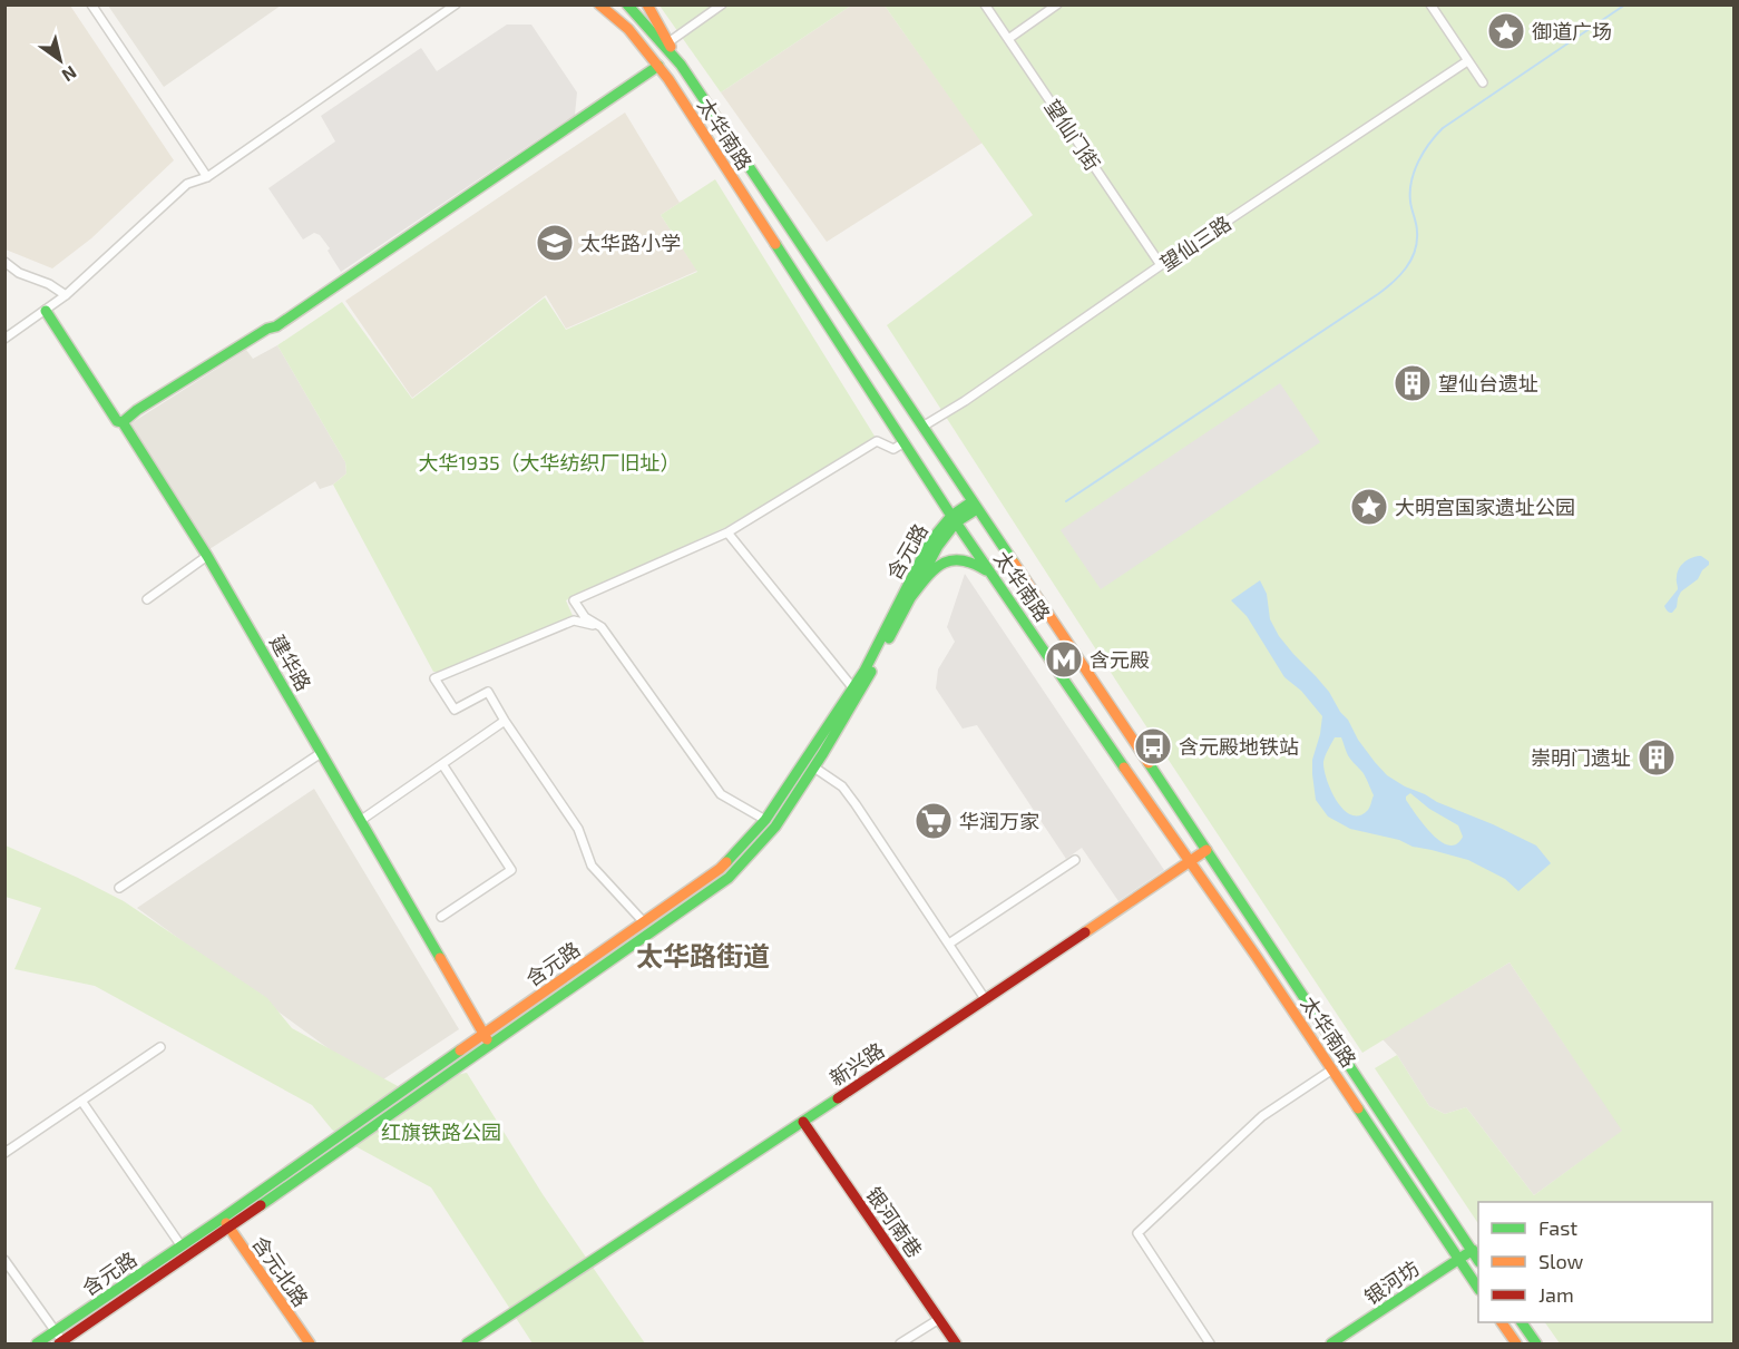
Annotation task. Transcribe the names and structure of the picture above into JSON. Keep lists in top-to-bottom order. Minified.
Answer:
{"streets":{"main road":["太华南路","含元路","建华路","新兴路","银河南巷","含元北路","银河坊"],"street":["望仙门街","望仙三路"]},"crossings":[["太华南路","望仙三路"],["太华南路","含元路"],["太华南路","新兴路"],["太华南路","银河坊"],["望仙门街","望仙三路"],["含元路","建华路"],["含元路","含元北路"],["新兴路","银河南巷"]],"districts":["太华路街道"],"parks":["大华1935（大华纺织厂旧址）","红旗铁路公园"],"places":{"place":["御道广场","大明宫国家遗址公园"],"school or university":["太华路小学"],"building":["望仙台遗址","崇明门遗址"],"metro station":["含元殿"],"bus stop":["含元殿地铁站"],"supermarket":["华润万家"]},"legend":["Fast","Slow","Jam"],"north":"bottom right"}
